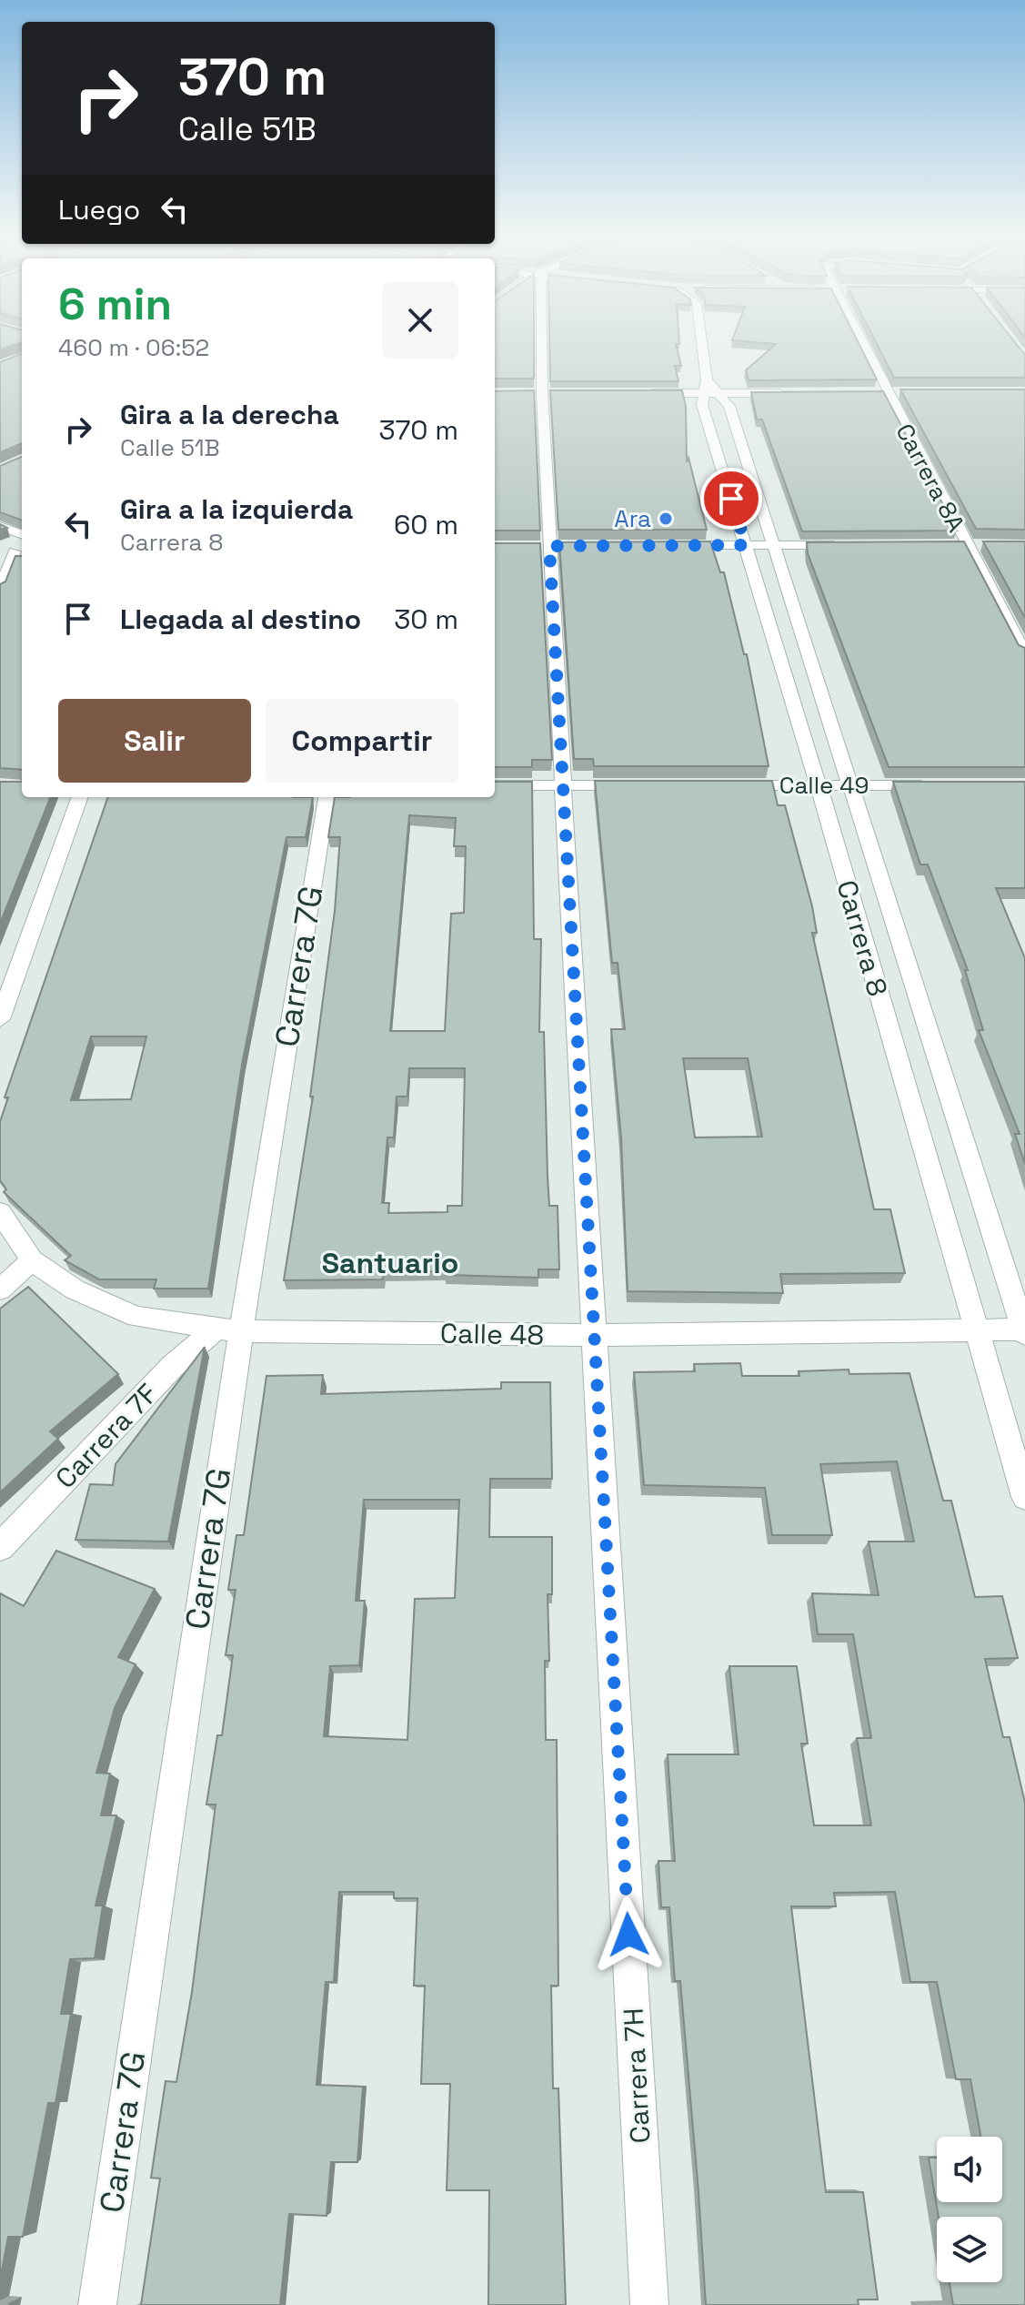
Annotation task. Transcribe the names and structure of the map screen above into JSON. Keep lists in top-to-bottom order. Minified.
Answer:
{"streets":{"street":["Carrera 8A","Calle 49","Carrera 8","Carrera 7G","Calle 48","Carrera 7F","Carrera 7H"]},"crossings":[["Calle 49","Carrera 8"],["Carrera 8","Calle 48"],["Carrera 7G","Calle 48"],["Carrera 7G","Carrera 7F"],["Calle 48","Carrera 7F"],["Calle 48","Carrera 7H"]],"districts":["Santuario"],"places":["Ara"],"page":{"turn":["370 m","Calle 51B"],"then":"Luego","heading":["6 min","460 m · 06:52"],"list":[{"name":"Gira a la derecha","note":"Calle 51B","value":"370 m"},{"name":"Gira a la izquierda","note":"Carrera 8","value":"60 m"},{"name":"Llegada al destino","value":"30 m"}],"buttons":["Salir","Compartir"]}}
